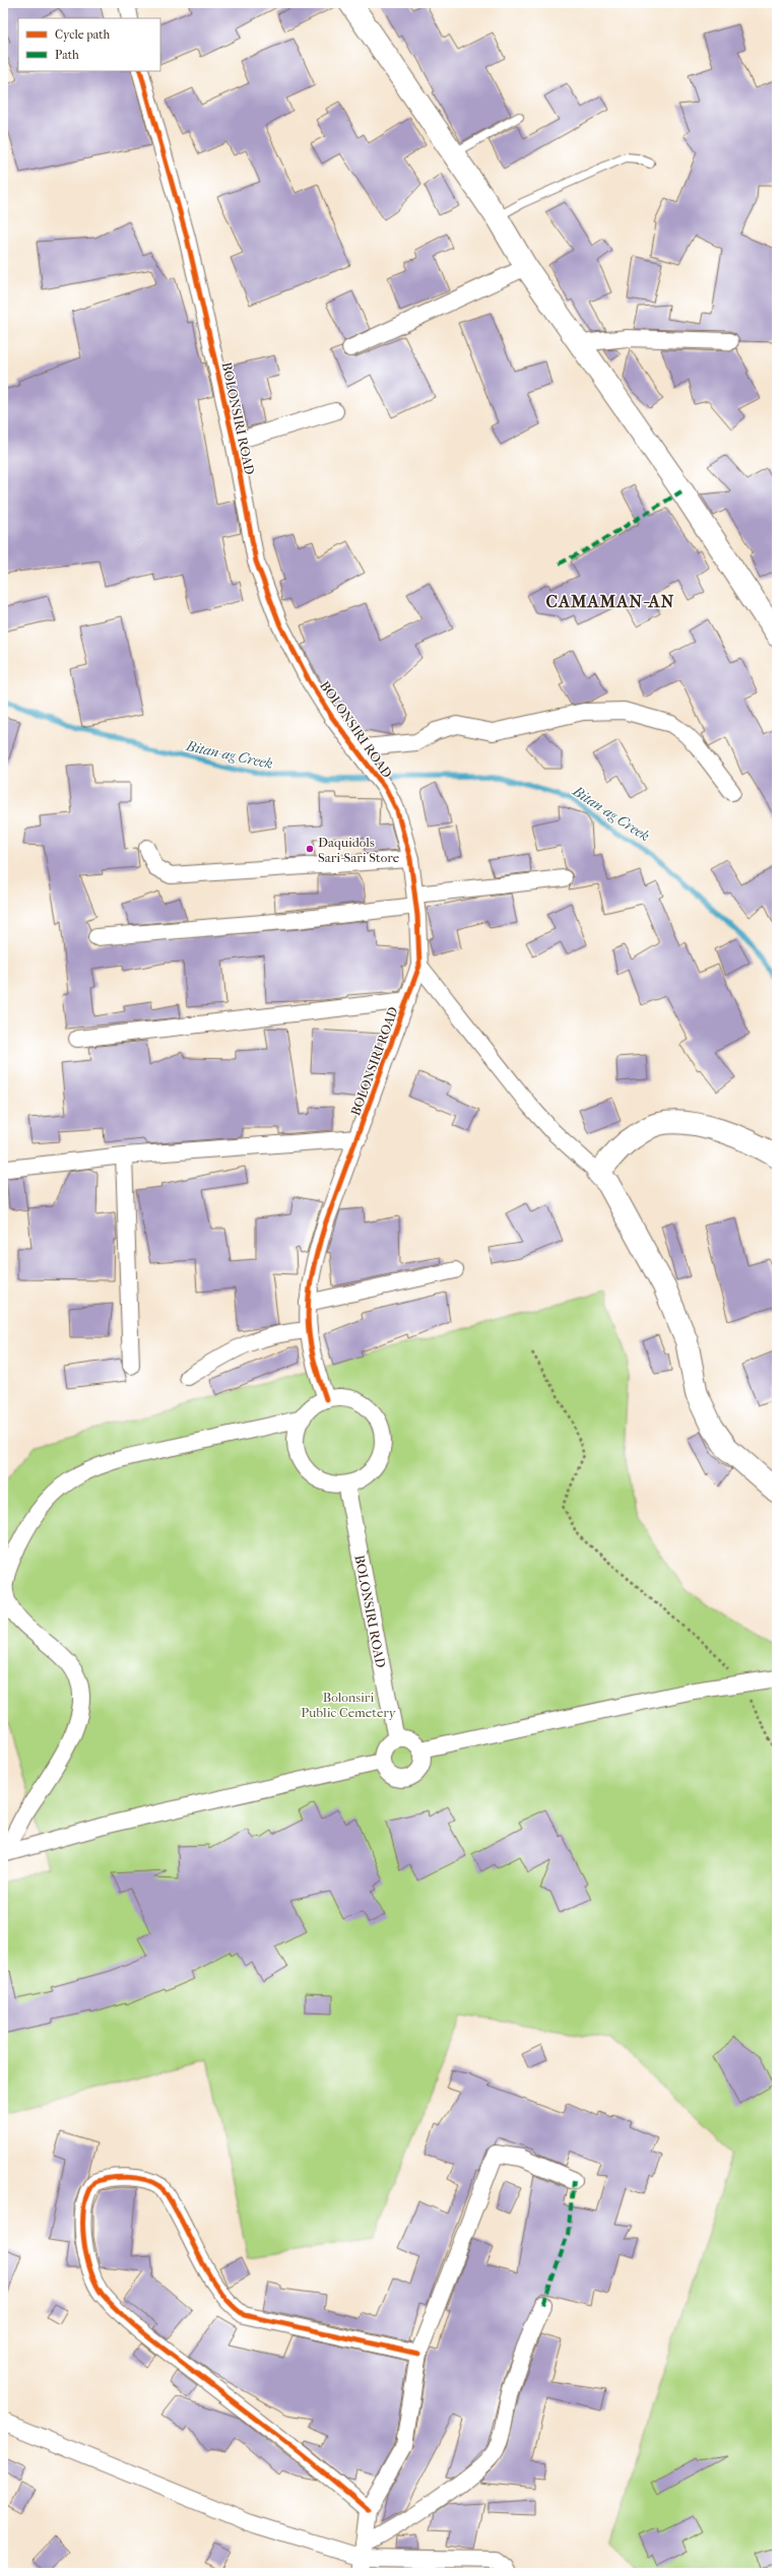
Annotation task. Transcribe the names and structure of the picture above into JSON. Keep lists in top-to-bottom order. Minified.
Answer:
{"streets":{"street":["BOLONSIRI ROAD"]},"districts":["CAMAMAN-AN"],"water":["Bitan-ag Creek"],"parks":["Bolonsiri Public Cemetery"],"places":["Daquidols Sari-Sari Store"],"legend":["Cycle path","Path"]}
